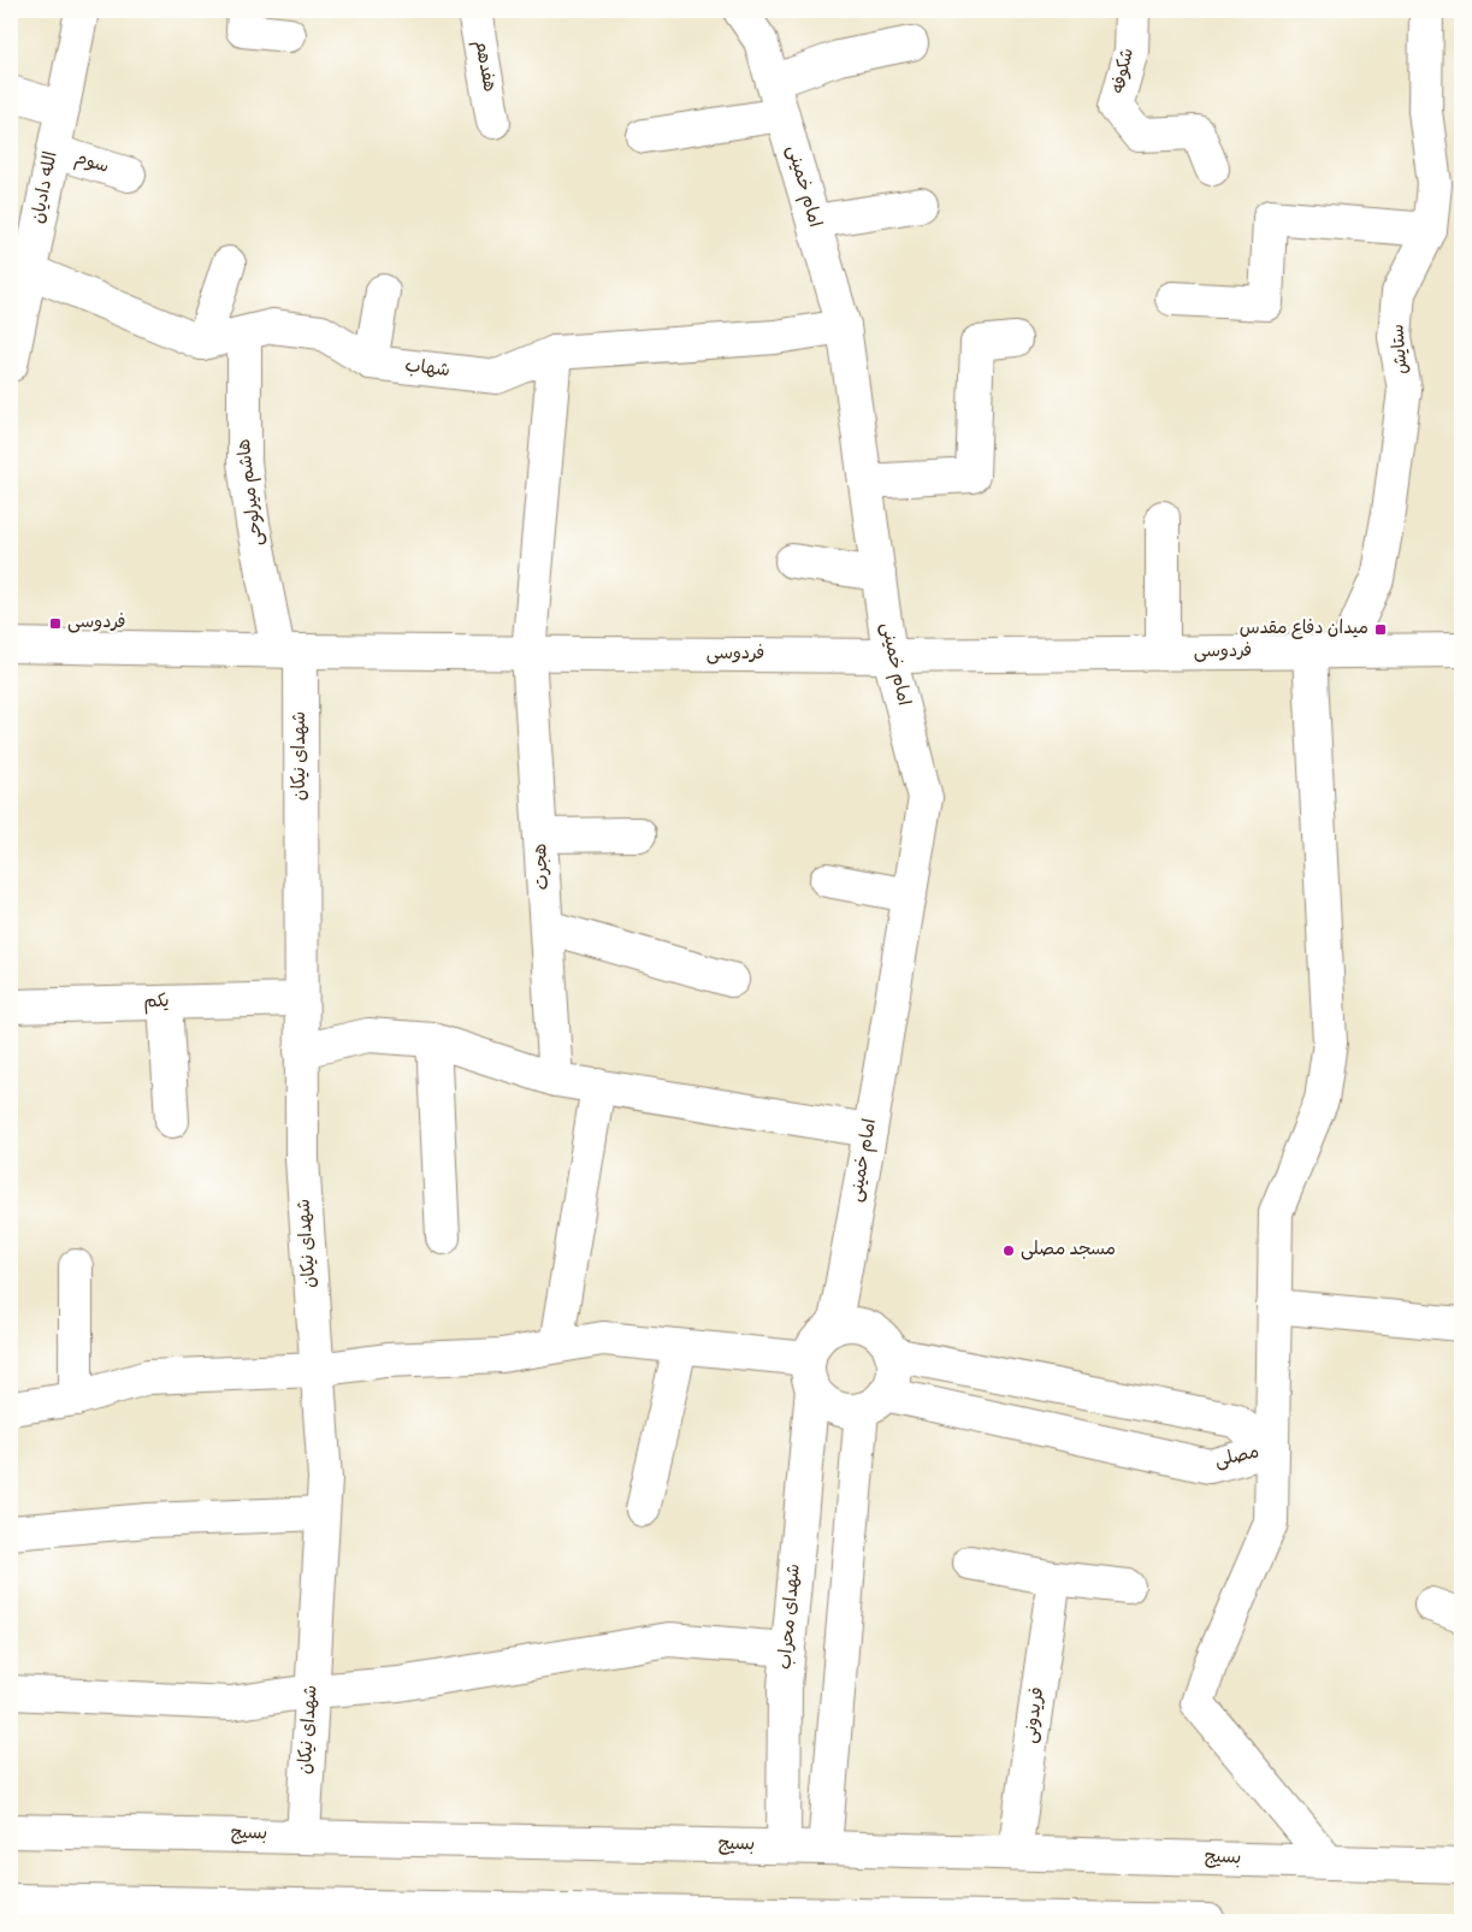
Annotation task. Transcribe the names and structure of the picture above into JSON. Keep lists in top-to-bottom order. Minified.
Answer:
{"streets":{"street":["هفدهم","شکوفه","سوم","امام خمینی","الله دادیان","ستایش","شهاب","هاشم میرلوحی","فردوسی","شهدای نیکان","هجرت","یکم","مصلی","شهدای محراب","فریدونی","بسیج"]},"crossings":[["سوم","الله دادیان"],["امام خمینی","شهاب"],["امام خمینی","فردوسی"],["امام خمینی","مصلی"],["امام خمینی","شهدای محراب"],["ستایش","فردوسی"],["شهاب","هاشم میرلوحی"],["شهاب","هجرت"],["هاشم میرلوحی","فردوسی"],["هاشم میرلوحی","شهدای نیکان"],["فردوسی","شهدای نیکان"],["فردوسی","هجرت"],["شهدای نیکان","یکم"],["شهدای نیکان","بسیج"],["مصلی","شهدای محراب"],["شهدای محراب","بسیج"],["فریدونی","بسیج"]],"places":{"transit":["فردوسی","میدان دفاع مقدس"],"other":["مسجد مصلی"]}}
